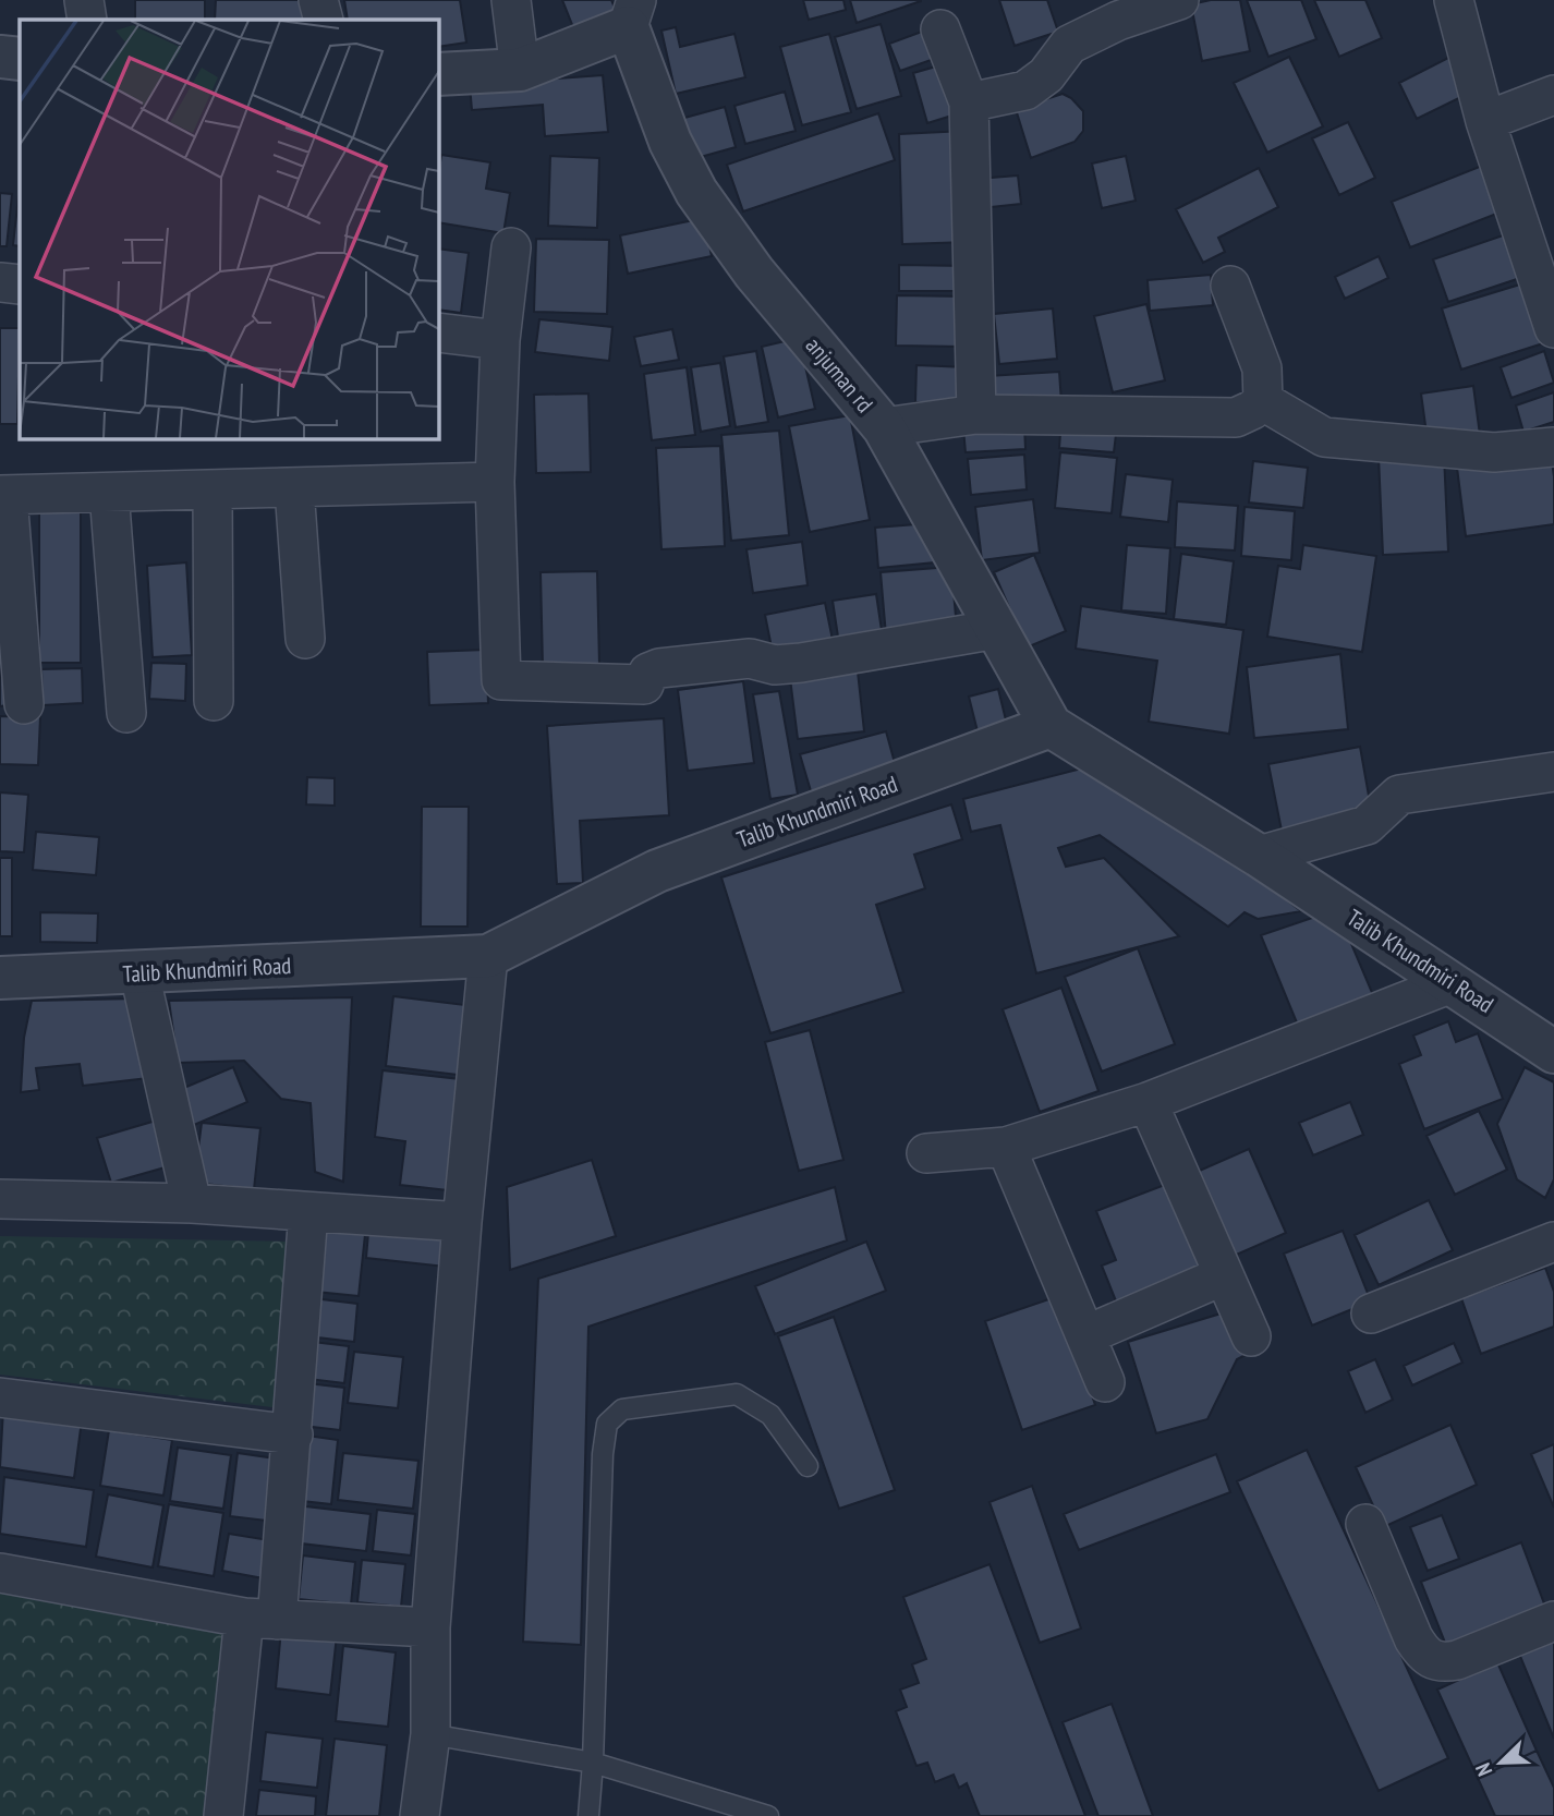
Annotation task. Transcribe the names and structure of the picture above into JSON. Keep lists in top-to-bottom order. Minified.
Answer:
{"streets":{"street":["anjuman rd","Talib Khundmiri Road"]},"crossings":[["anjuman rd","Talib Khundmiri Road"]],"north":"bottom left"}
